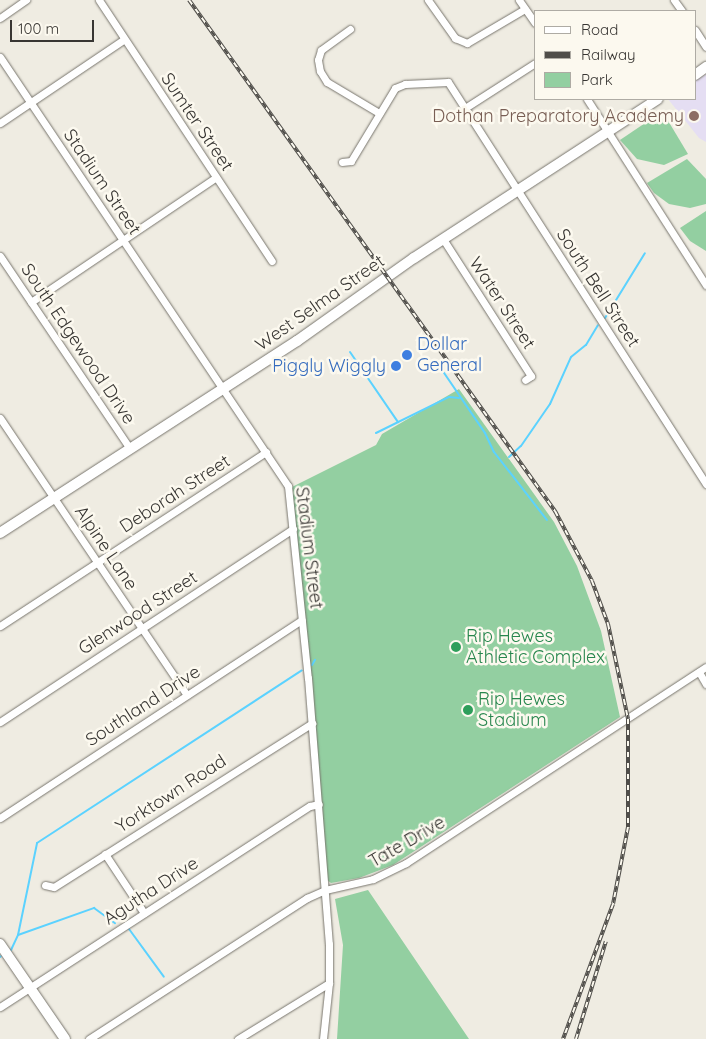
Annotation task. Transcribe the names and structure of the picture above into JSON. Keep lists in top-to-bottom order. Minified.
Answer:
{"streets":{"street":["Sumter Street","Stadium Street","South Bell Street","West Selma Street","Water Street","South Edgewood Drive","Deborah Street","Alpine Lane","Glenwood Street","Southland Drive","Yorktown Road","Tate Drive","Agutha Drive"]},"crossings":[["Stadium Street","West Selma Street"],["Stadium Street","Deborah Street"],["Stadium Street","Glenwood Street"],["Stadium Street","Southland Drive"],["Stadium Street","Yorktown Road"],["Stadium Street","Tate Drive"],["Stadium Street","Agutha Drive"],["South Bell Street","West Selma Street"],["West Selma Street","Water Street"],["West Selma Street","South Edgewood Drive"],["West Selma Street","Alpine Lane"],["Deborah Street","Alpine Lane"],["Alpine Lane","Glenwood Street"],["Alpine Lane","Southland Drive"]],"places":["Dothan Preparatory Academy","Dollar General","Piggly Wiggly","Rip Hewes Athletic Complex","Rip Hewes Stadium"],"legend":["Road","Railway","Park"],"scale_bar":"100 m"}
